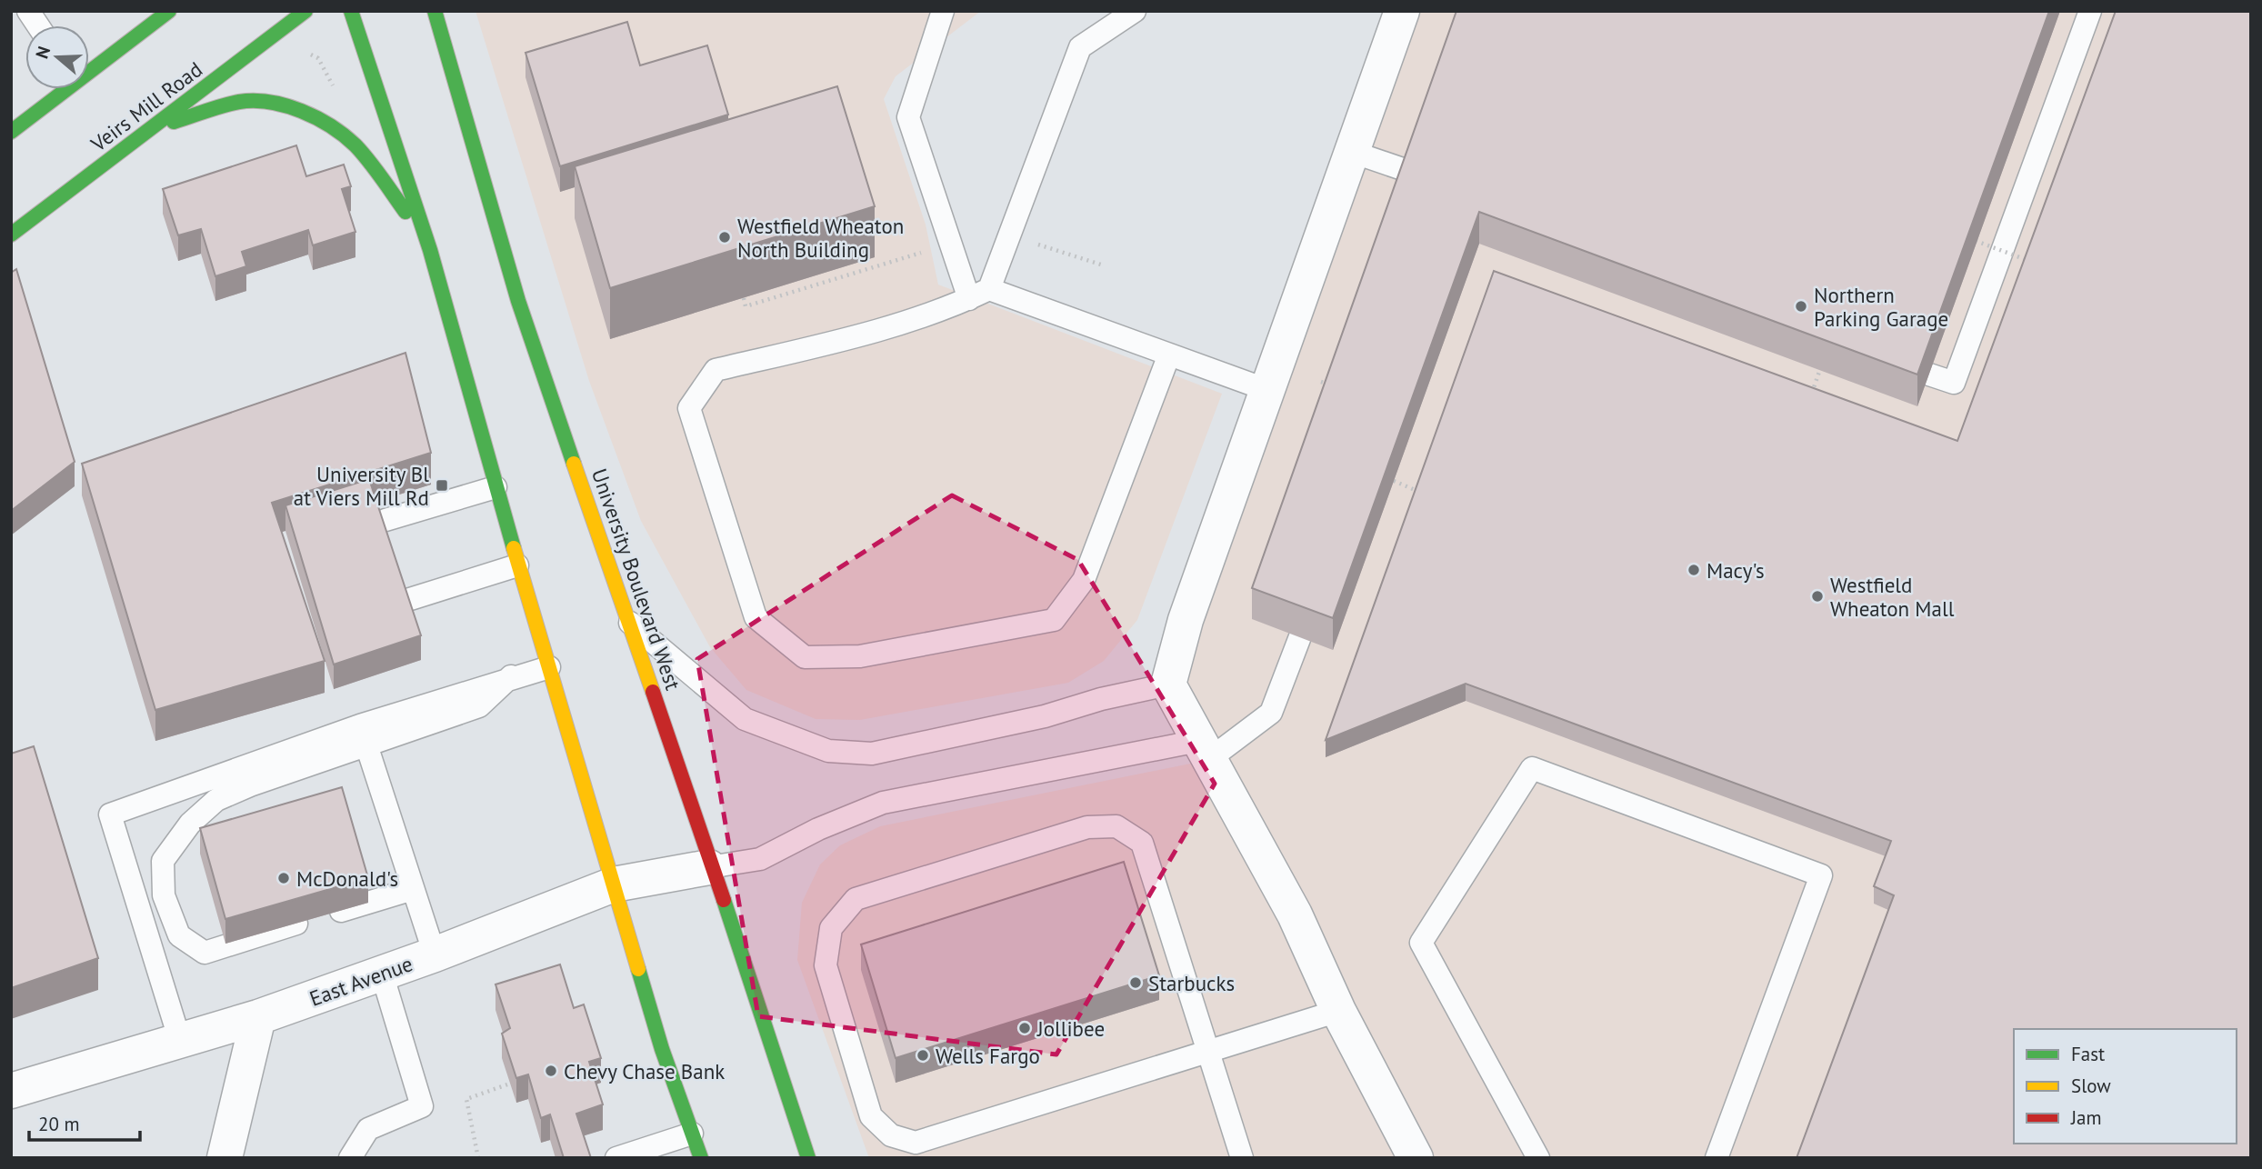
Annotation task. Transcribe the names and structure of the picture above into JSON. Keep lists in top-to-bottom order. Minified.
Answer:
{"streets":{"main road":["Veirs Mill Road","University Boulevard West"],"street":["East Avenue"]},"crossings":[["University Boulevard West","East Avenue"]],"places":{"other":["Westfield Wheaton North Building","Northern Parking Garage","Macy's","Westfield Wheaton Mall","McDonald's","Starbucks","Jollibee","Wells Fargo","Chevy Chase Bank"],"transit":["University Bl at Viers Mill Rd"]},"legend":["Fast","Slow","Jam"],"scale_bar":"20 m","north":"left"}
